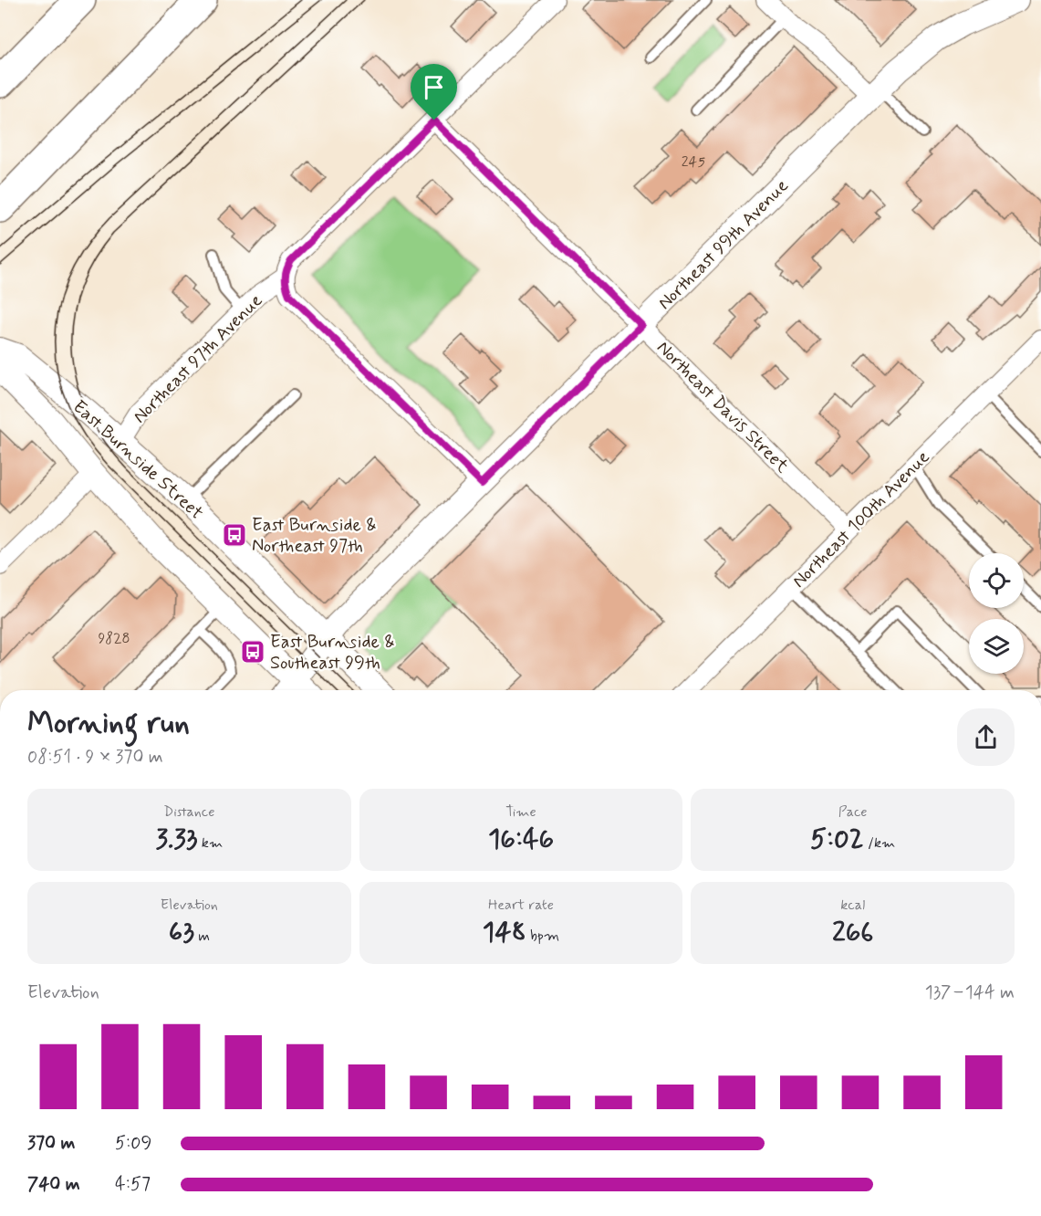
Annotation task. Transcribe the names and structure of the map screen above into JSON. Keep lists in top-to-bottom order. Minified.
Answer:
{"streets":{"street":["Northeast 99th Avenue","Northeast 97th Avenue","Northeast Davis Street","East Burnside Street","Northeast 100th Avenue"]},"crossings":[["Northeast 99th Avenue","Northeast Davis Street"],["Northeast 99th Avenue","East Burnside Street"],["Northeast 97th Avenue","Northeast Davis Street"],["Northeast 97th Avenue","East Burnside Street"],["Northeast Davis Street","Northeast 100th Avenue"]],"places":{"bus stop":["East Burnside & Northeast 97th","East Burnside & Southeast 99th"]},"house_numbers":["245","9828"],"page":{"heading":["Morning run","08:51 · 9 × 370 m"],"stats":[["Distance","3.33 km"],["Time","16:46"],["Pace","5:02 /km"],["Elevation","63 m"],["Heart rate","148 bpm"],["kcal","266"]],"chart":["Elevation","137–144 m"],"list":[{"name":"370 m","note":"5:09"},{"name":"740 m","note":"4:57"}]}}
